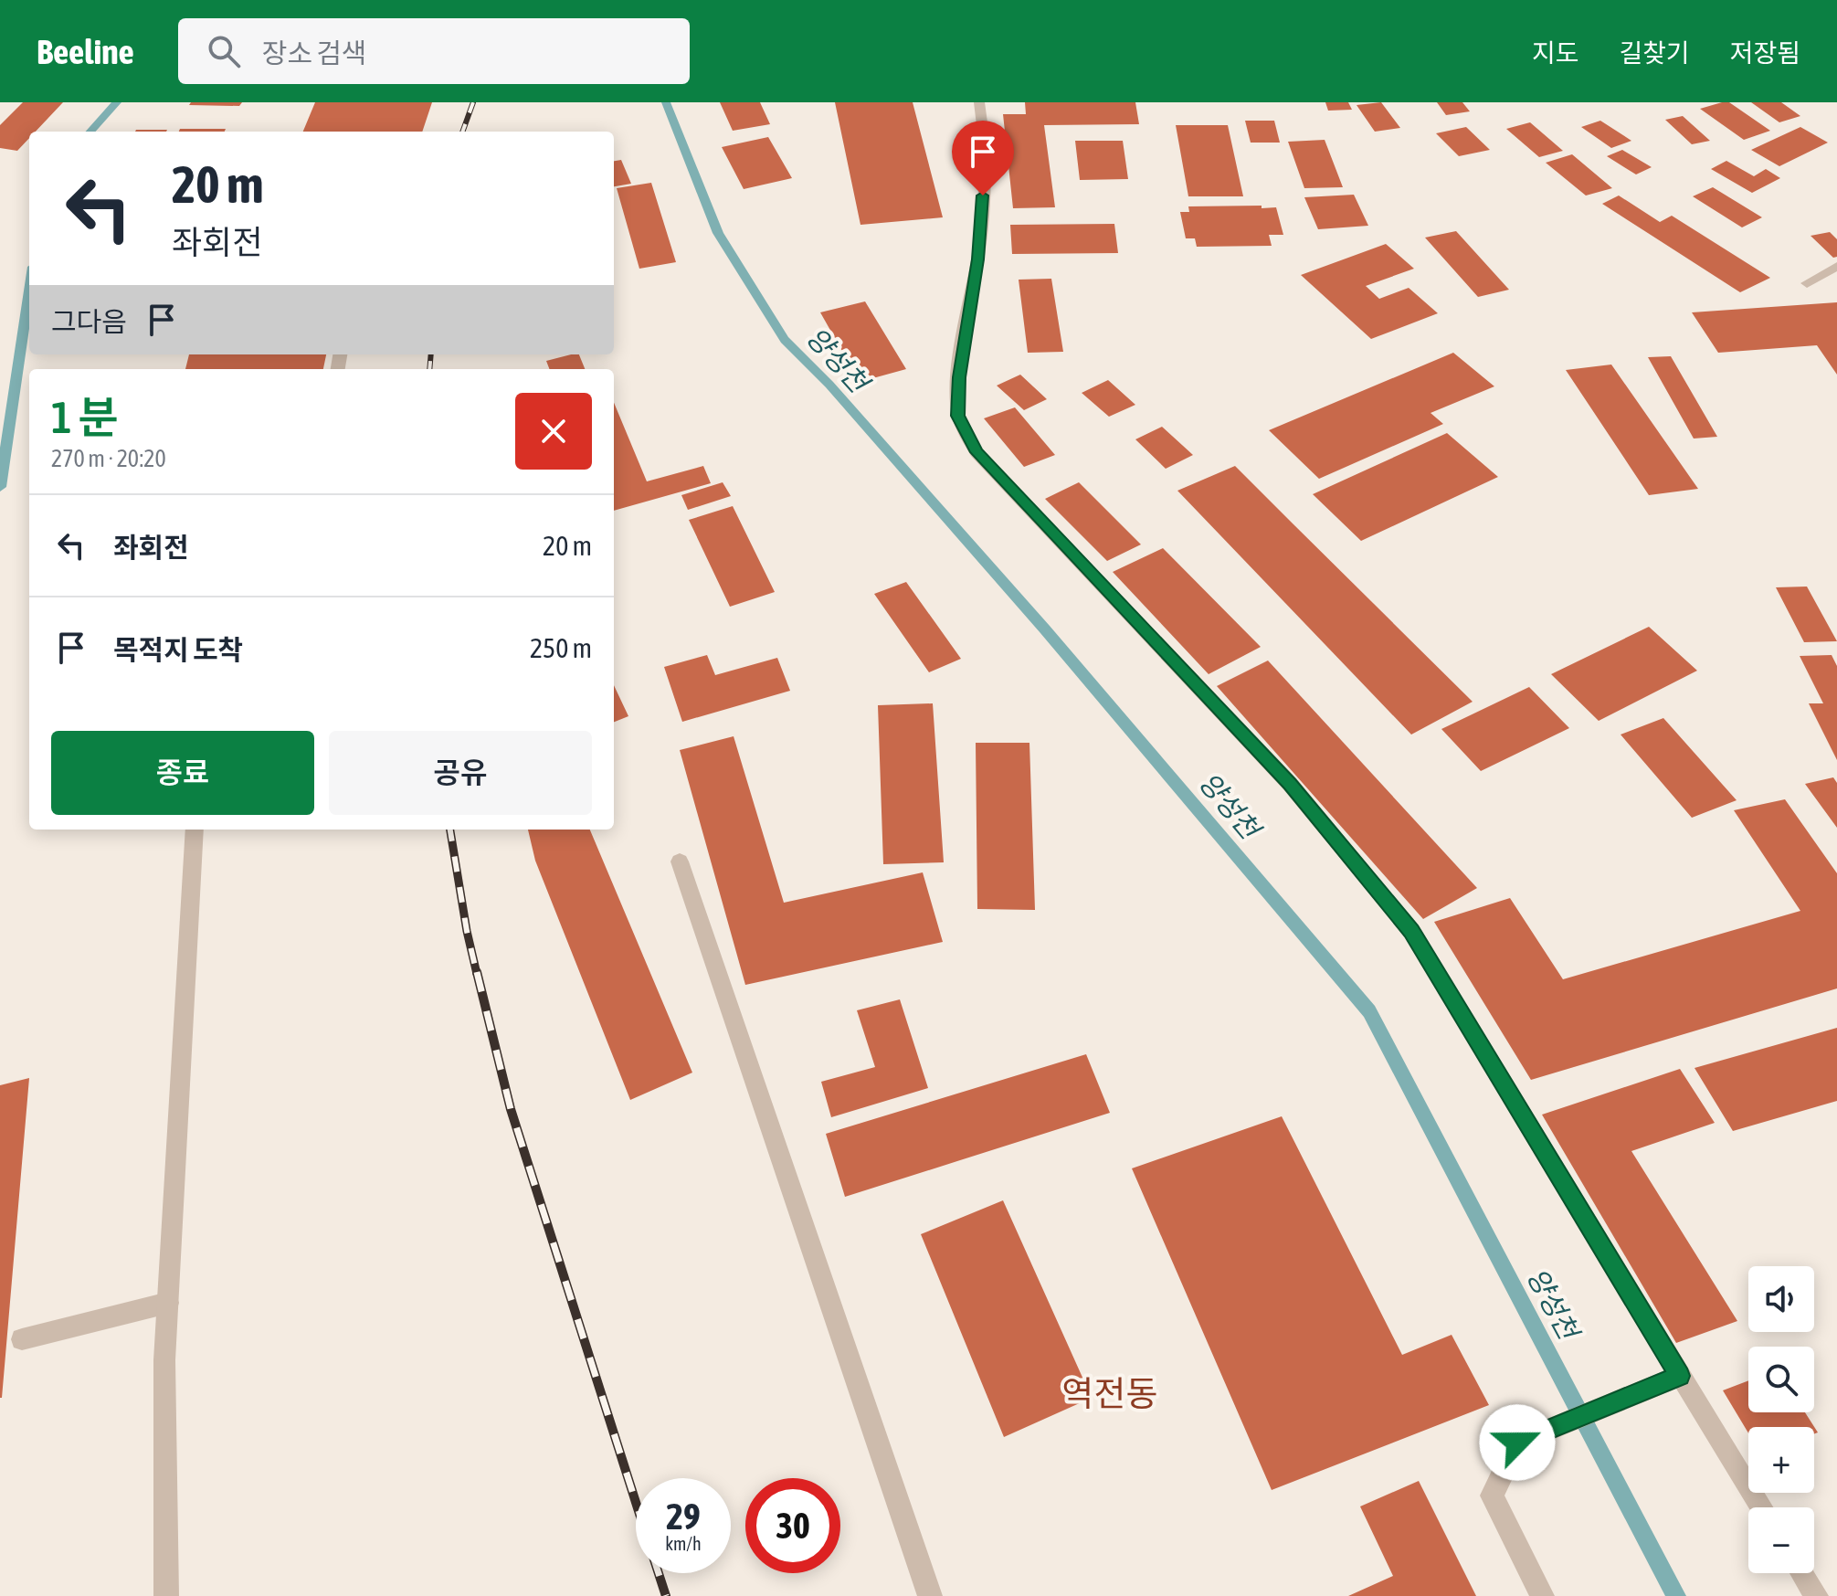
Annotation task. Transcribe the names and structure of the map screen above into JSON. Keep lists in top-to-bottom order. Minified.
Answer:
{"districts":["역전동"],"water":["양성천"],"page":{"header":"Beeline","search":"장소 검색","nav":["지도","길찾기","저장됨"],"turn":["20 m","좌회전"],"then":"그다음","heading":["1 분","270 m · 20:20"],"list":[{"name":"좌회전","value":"20 m"},{"name":"목적지 도착","value":"250 m"}],"buttons":["종료","공유"],"map_buttons":["+","−"],"speed":"29 km/h","limit":"30"}}
